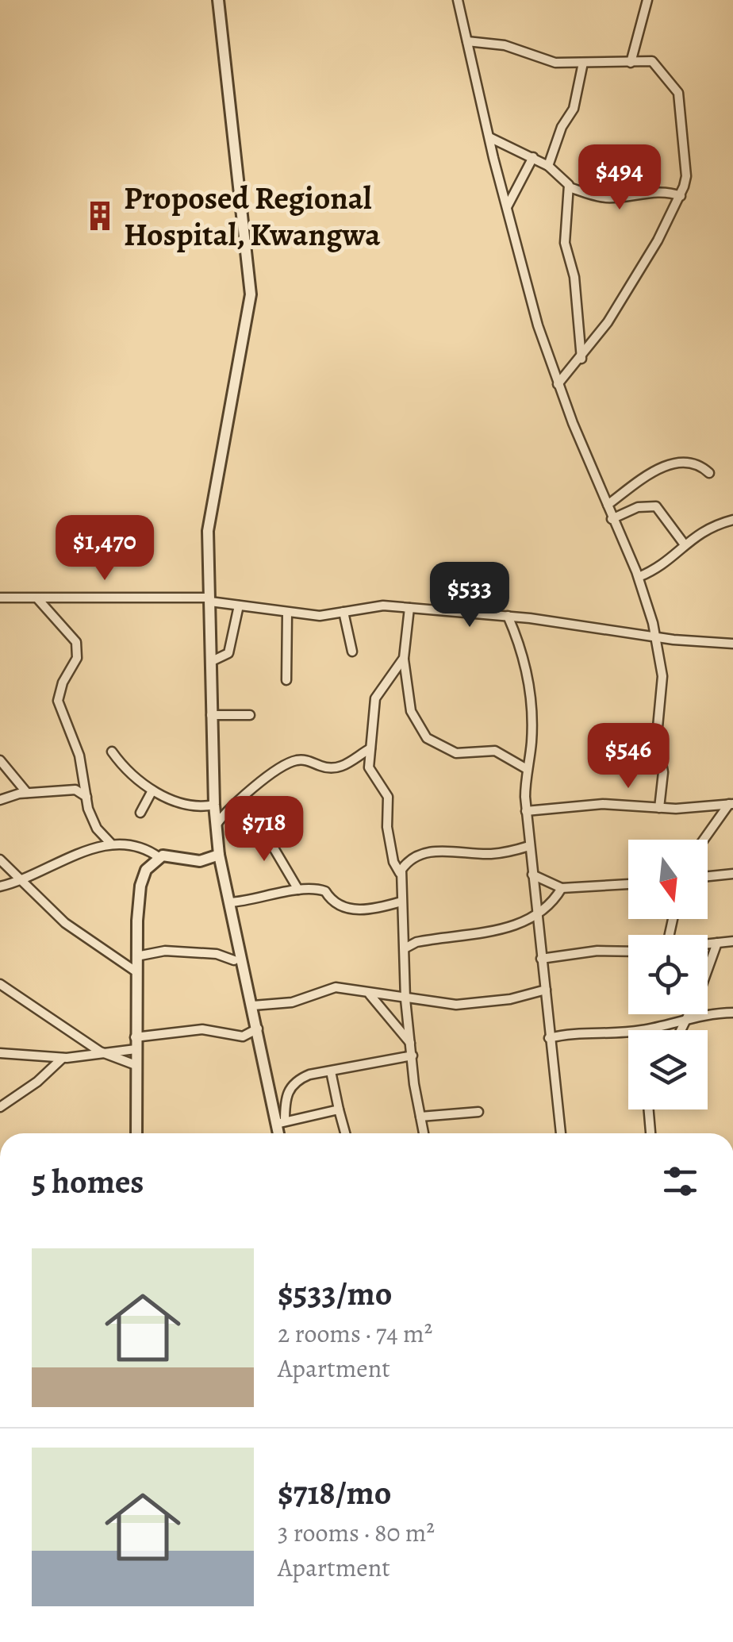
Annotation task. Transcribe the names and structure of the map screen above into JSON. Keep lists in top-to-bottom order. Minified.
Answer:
{"places":{"building":["Proposed Regional Hospital, Kwangwa"]},"north":"bottom","page":{"price":["$494","$1,470","$533","$546","$718"],"heading":"5 homes","list":[{"name":"$533/mo","note":"2 rooms · 74 m² · Apartment"},{"name":"$718/mo","note":"3 rooms · 80 m² · Apartment"}]}}
